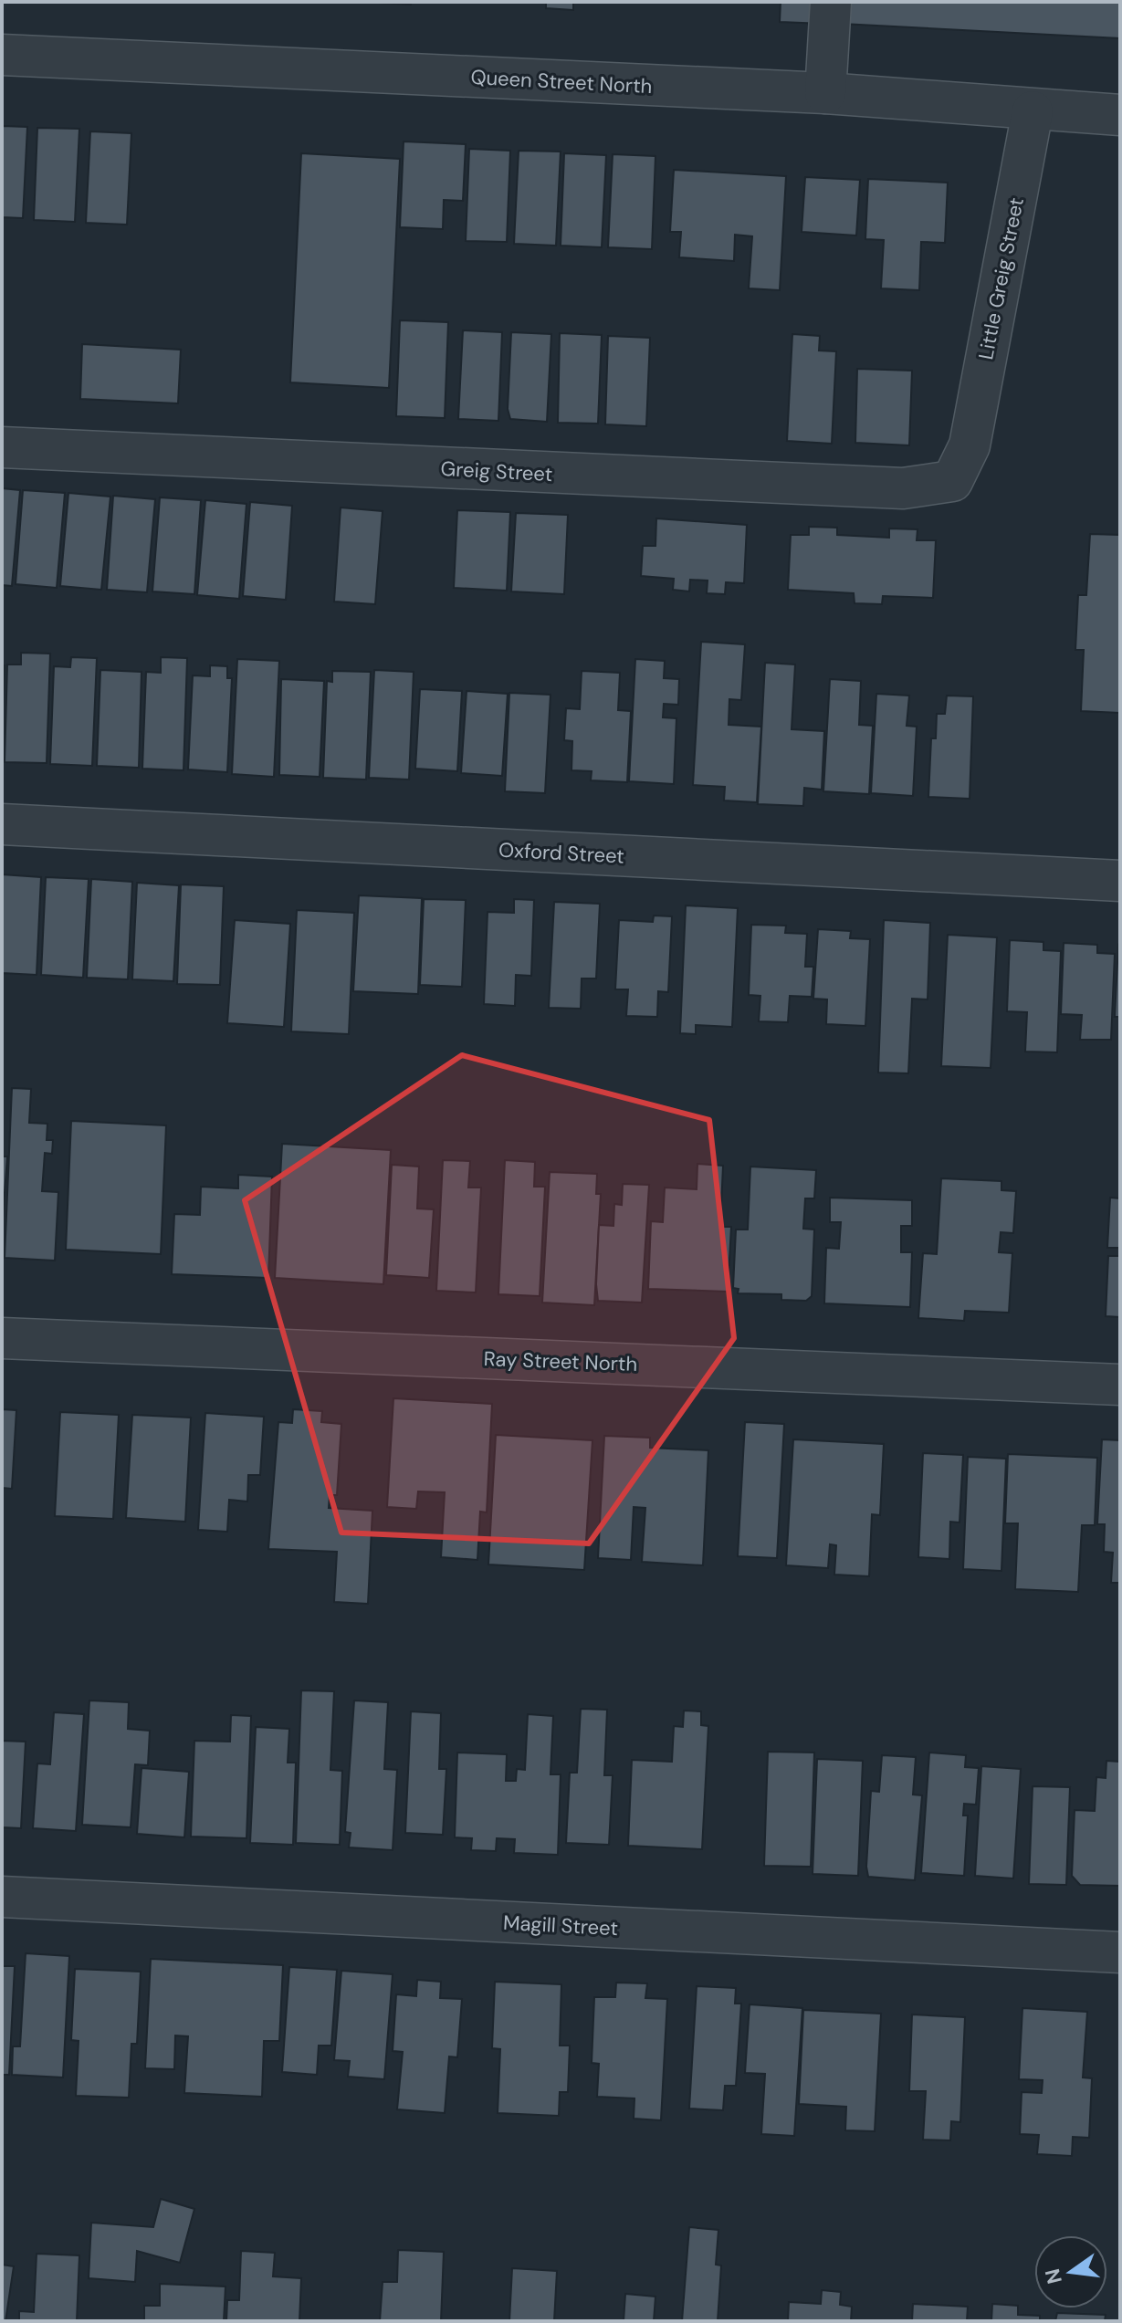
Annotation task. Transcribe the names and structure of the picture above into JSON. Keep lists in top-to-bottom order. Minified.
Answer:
{"streets":{"street":["Queen Street North","Little Greig Street","Greig Street","Oxford Street","Ray Street North","Magill Street"]},"crossings":[["Queen Street North","Little Greig Street"],["Little Greig Street","Greig Street"]],"north":"left"}
